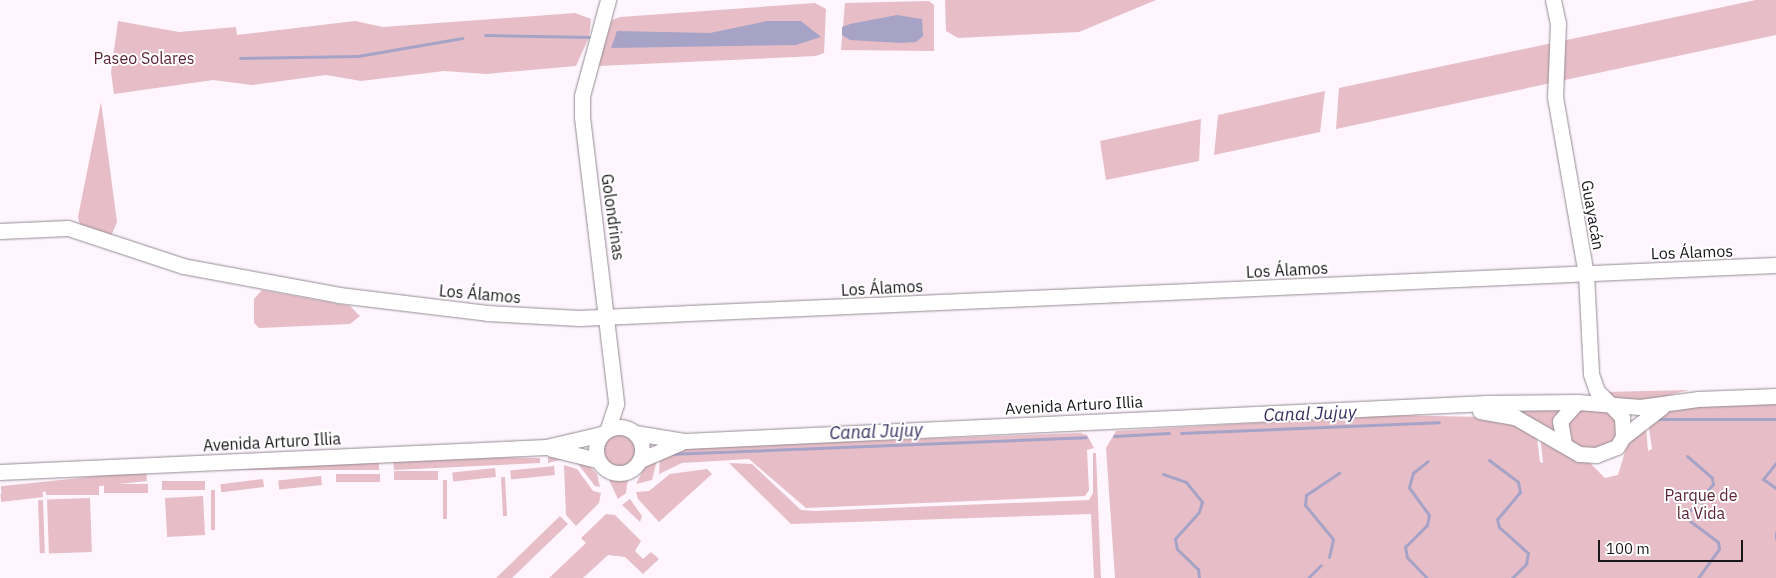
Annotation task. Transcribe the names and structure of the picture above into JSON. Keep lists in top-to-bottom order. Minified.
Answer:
{"streets":{"street":["Guayacán","Golondrinas","Los Álamos","Avenida Arturo Illia"]},"crossings":[["Guayacán","Los Álamos"],["Guayacán","Avenida Arturo Illia"],["Golondrinas","Los Álamos"],["Golondrinas","Avenida Arturo Illia"]],"water":["Canal Jujuy"],"parks":["Paseo Solares","Parque de la Vida"],"scale_bar":"100 m"}
